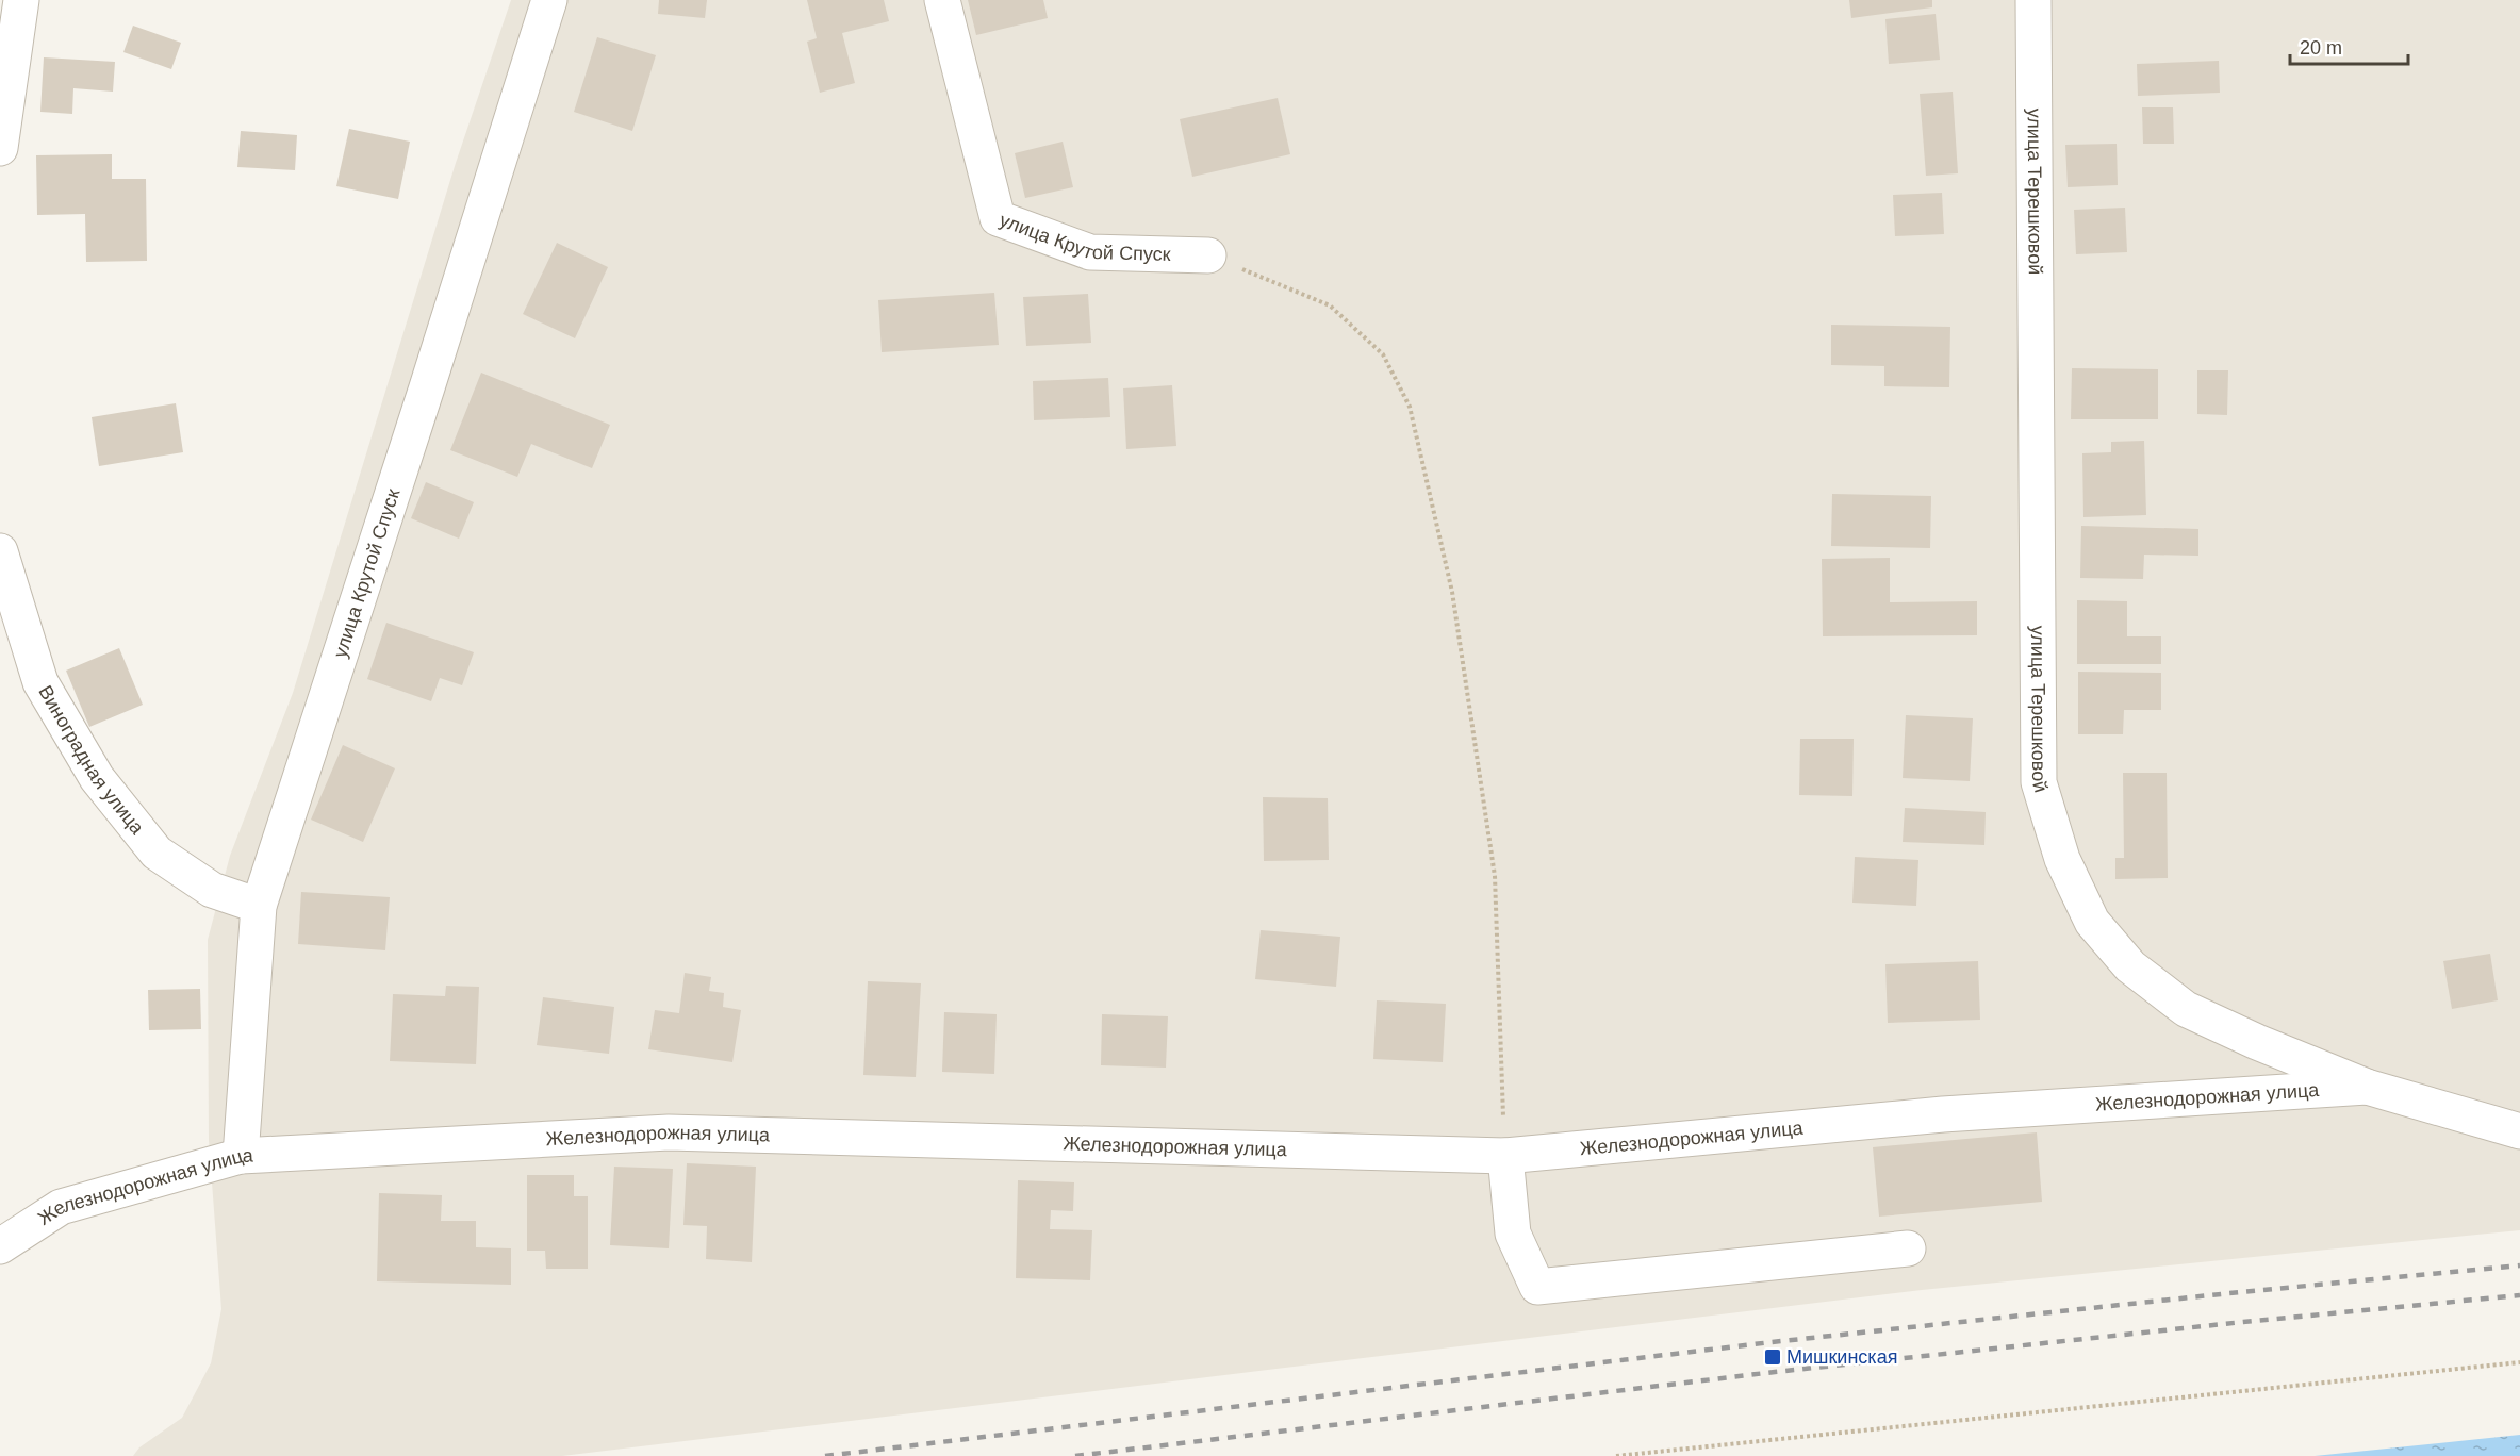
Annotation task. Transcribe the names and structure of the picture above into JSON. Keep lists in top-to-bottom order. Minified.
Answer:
{"streets":{"street":["улица Терешковой","улица Крутой Спуск","Виноградная улица","Железнодорожная улица"]},"crossings":[["улица Терешковой","Железнодорожная улица"],["улица Крутой Спуск","Виноградная улица"],["улица Крутой Спуск","Железнодорожная улица"]],"places":{"transit":["Мишкинская"]},"scale_bar":"20 m"}
